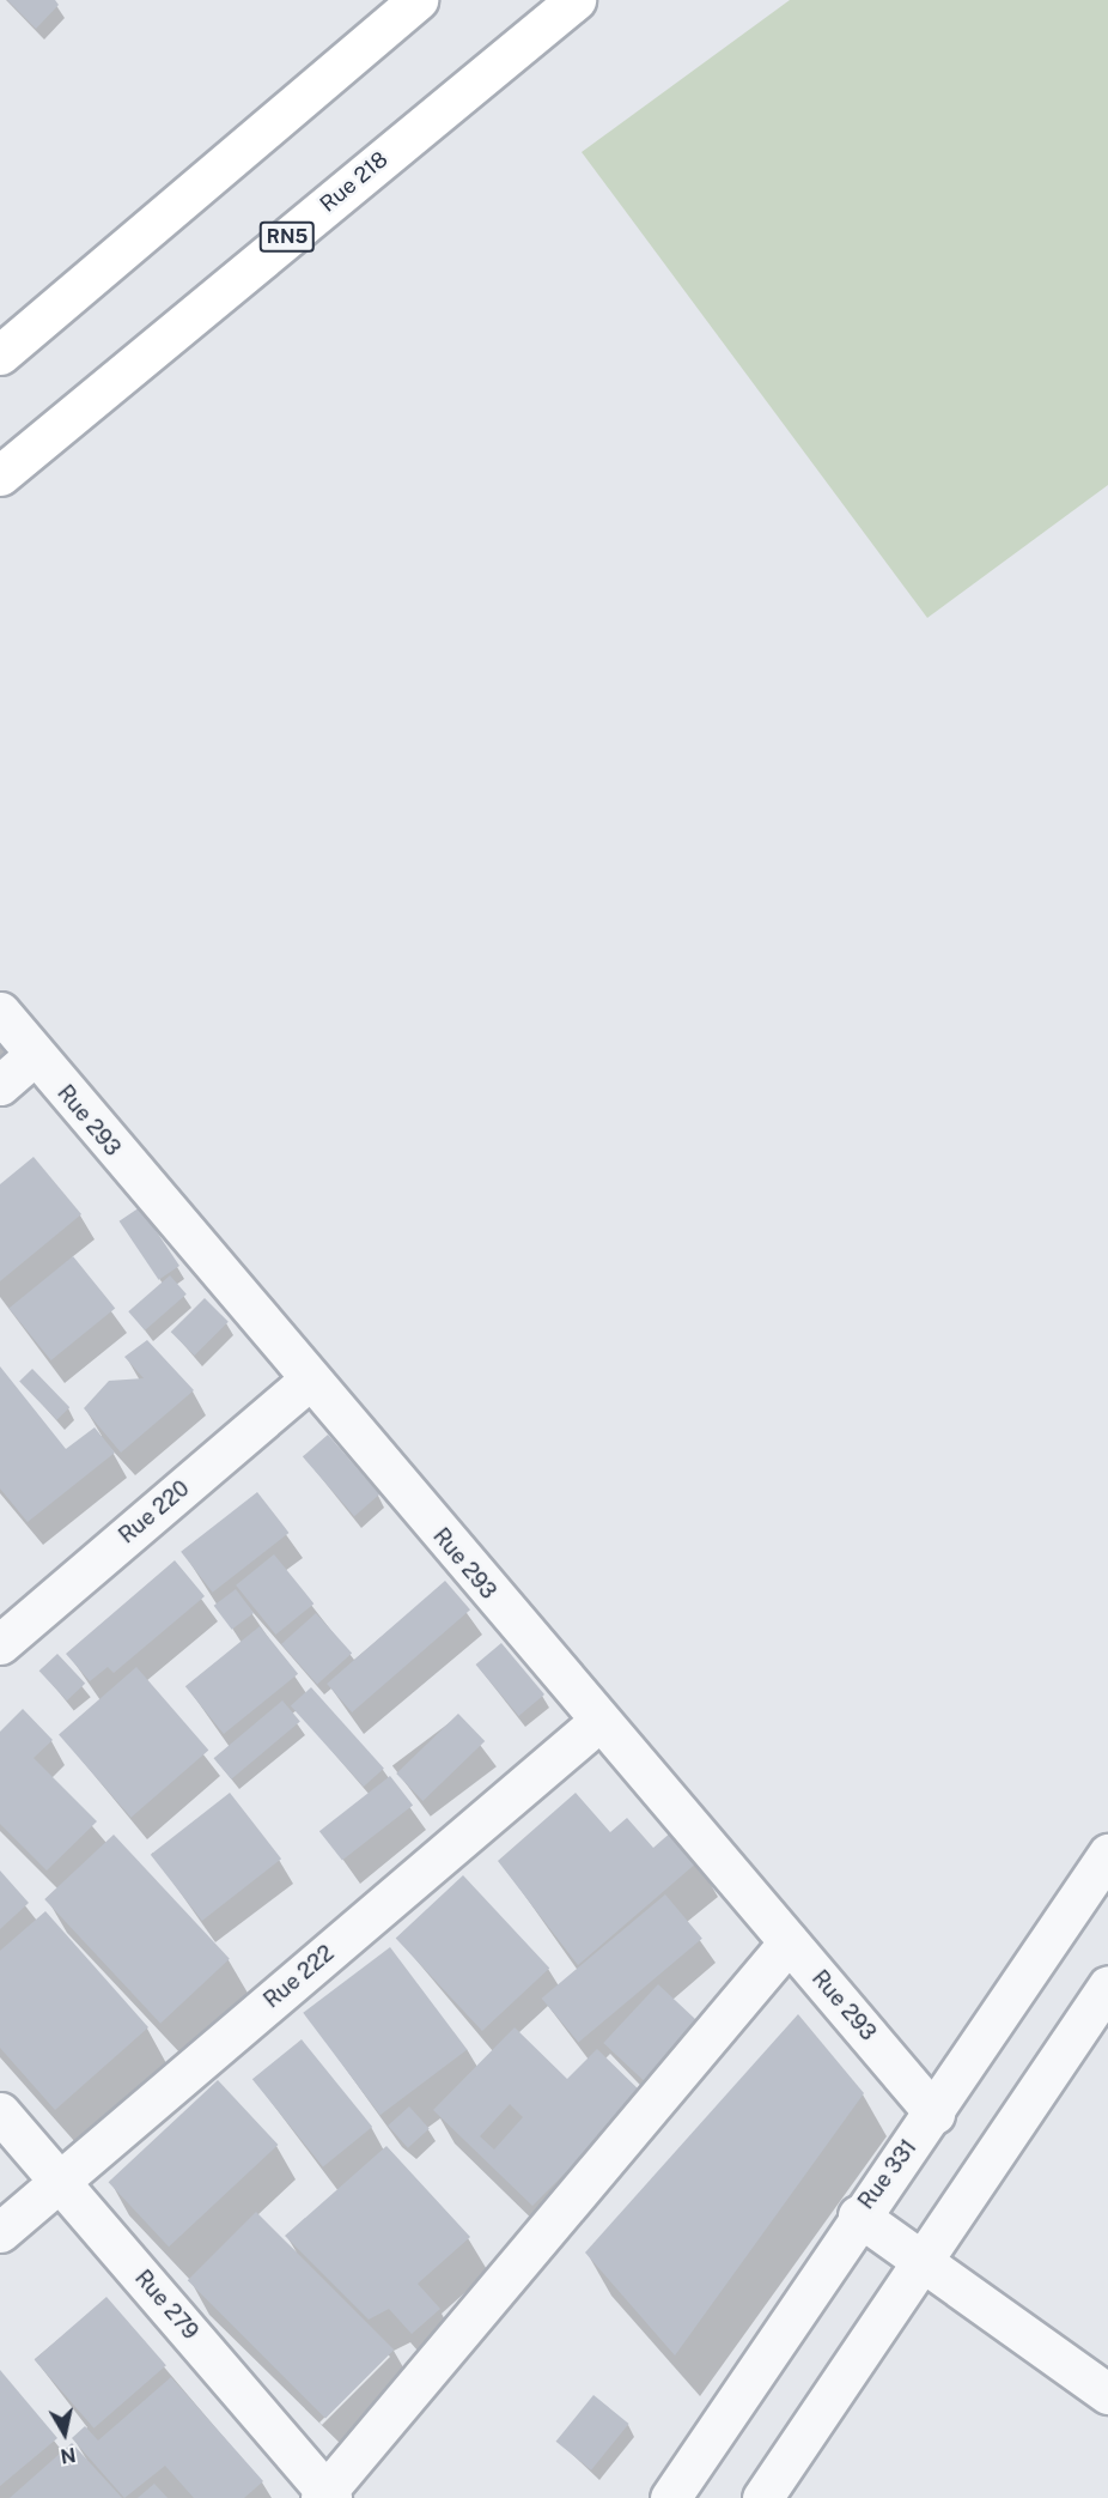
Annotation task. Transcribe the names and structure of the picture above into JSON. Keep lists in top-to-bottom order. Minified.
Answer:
{"streets":{"highway":["Rue 218","RN5"],"street":["Rue 293","Rue 220","Rue 222","Rue 331","Rue 279"]},"crossings":[["Rue 293","Rue 220"],["Rue 293","Rue 222"],["Rue 293","Rue 331"],["Rue 222","Rue 279"]],"north":"bottom"}
